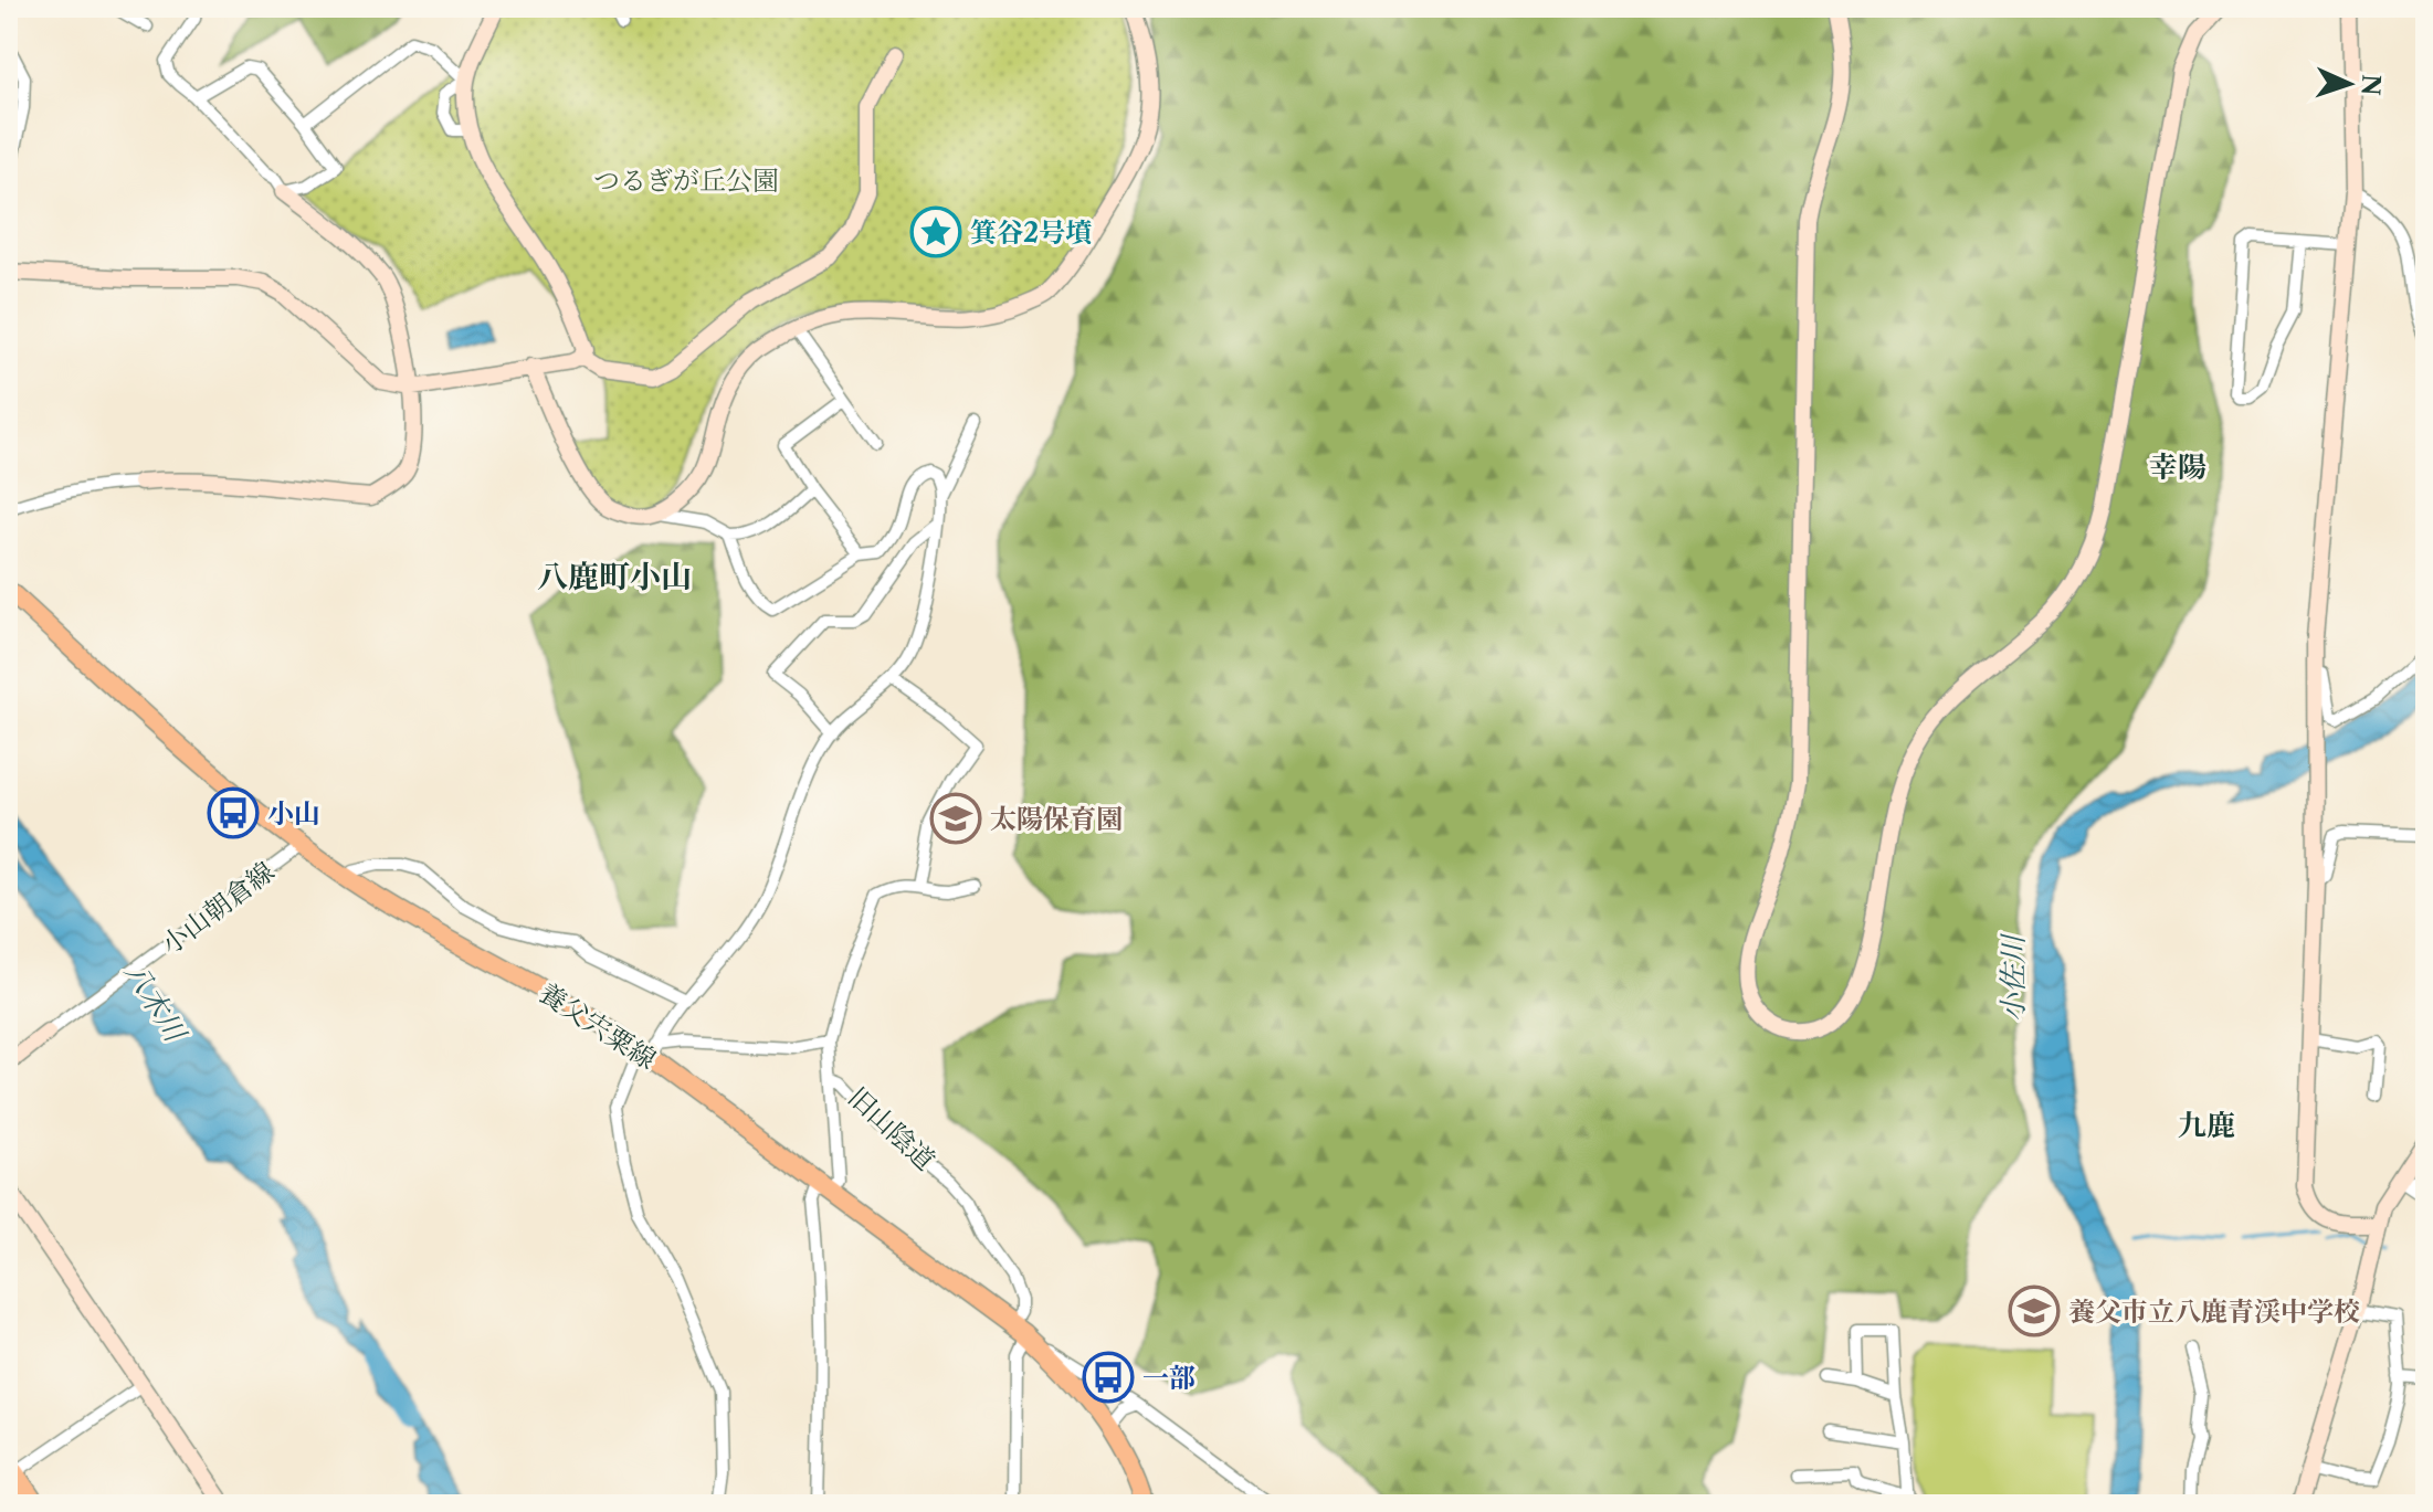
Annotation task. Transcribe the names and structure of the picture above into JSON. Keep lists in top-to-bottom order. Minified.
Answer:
{"streets":{"main road":["養父宍粟線"],"street":["小山朝倉線","旧山陰道"]},"crossings":[["小山朝倉線","養父宍粟線"],["養父宍粟線","旧山陰道"]],"districts":["幸陽","八鹿町小山","九鹿"],"water":["小佐川","八木川"],"parks":["つるぎが丘公園"],"places":{"place":["箕谷2号墳"],"bus stop":["小山","一部"],"school or university":["太陽保育園","養父市立八鹿青渓中学校"]},"north":"right"}
